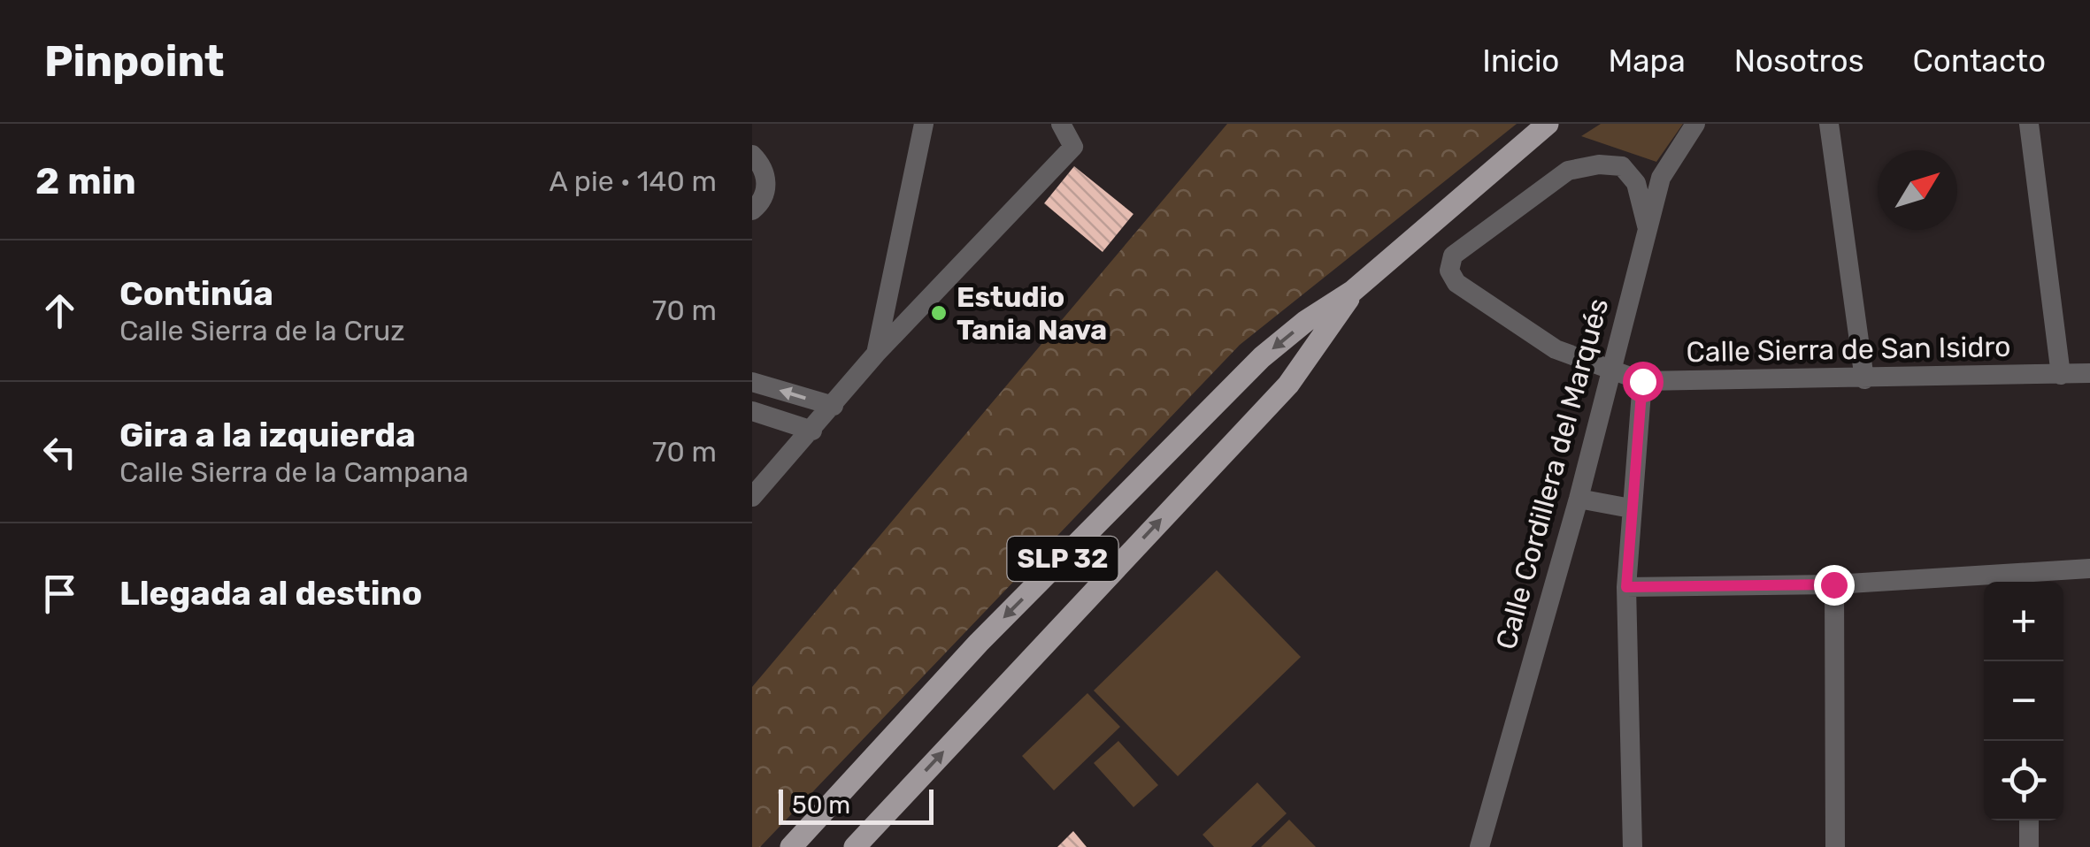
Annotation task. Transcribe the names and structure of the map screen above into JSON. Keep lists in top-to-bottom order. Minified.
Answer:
{"streets":{"main road":["SLP 32"],"street":["Calle Sierra de San Isidro","Calle Cordillera del Marqués"]},"crossings":[["Calle Sierra de San Isidro","Calle Cordillera del Marqués"]],"places":["Estudio Tania Nava"],"scale_bar":"50 m","north":"top right","page":{"header":"Pinpoint","nav":["Inicio","Mapa","Nosotros","Contacto"],"heading":["2 min","A pie · 140 m"],"list":[["Continúa","Calle Sierra de la Cruz","70 m"],["Gira a la izquierda","Calle Sierra de la Campana","70 m"],"Llegada al destino"],"map_buttons":["+","−"],"scale":"50 m"}}
